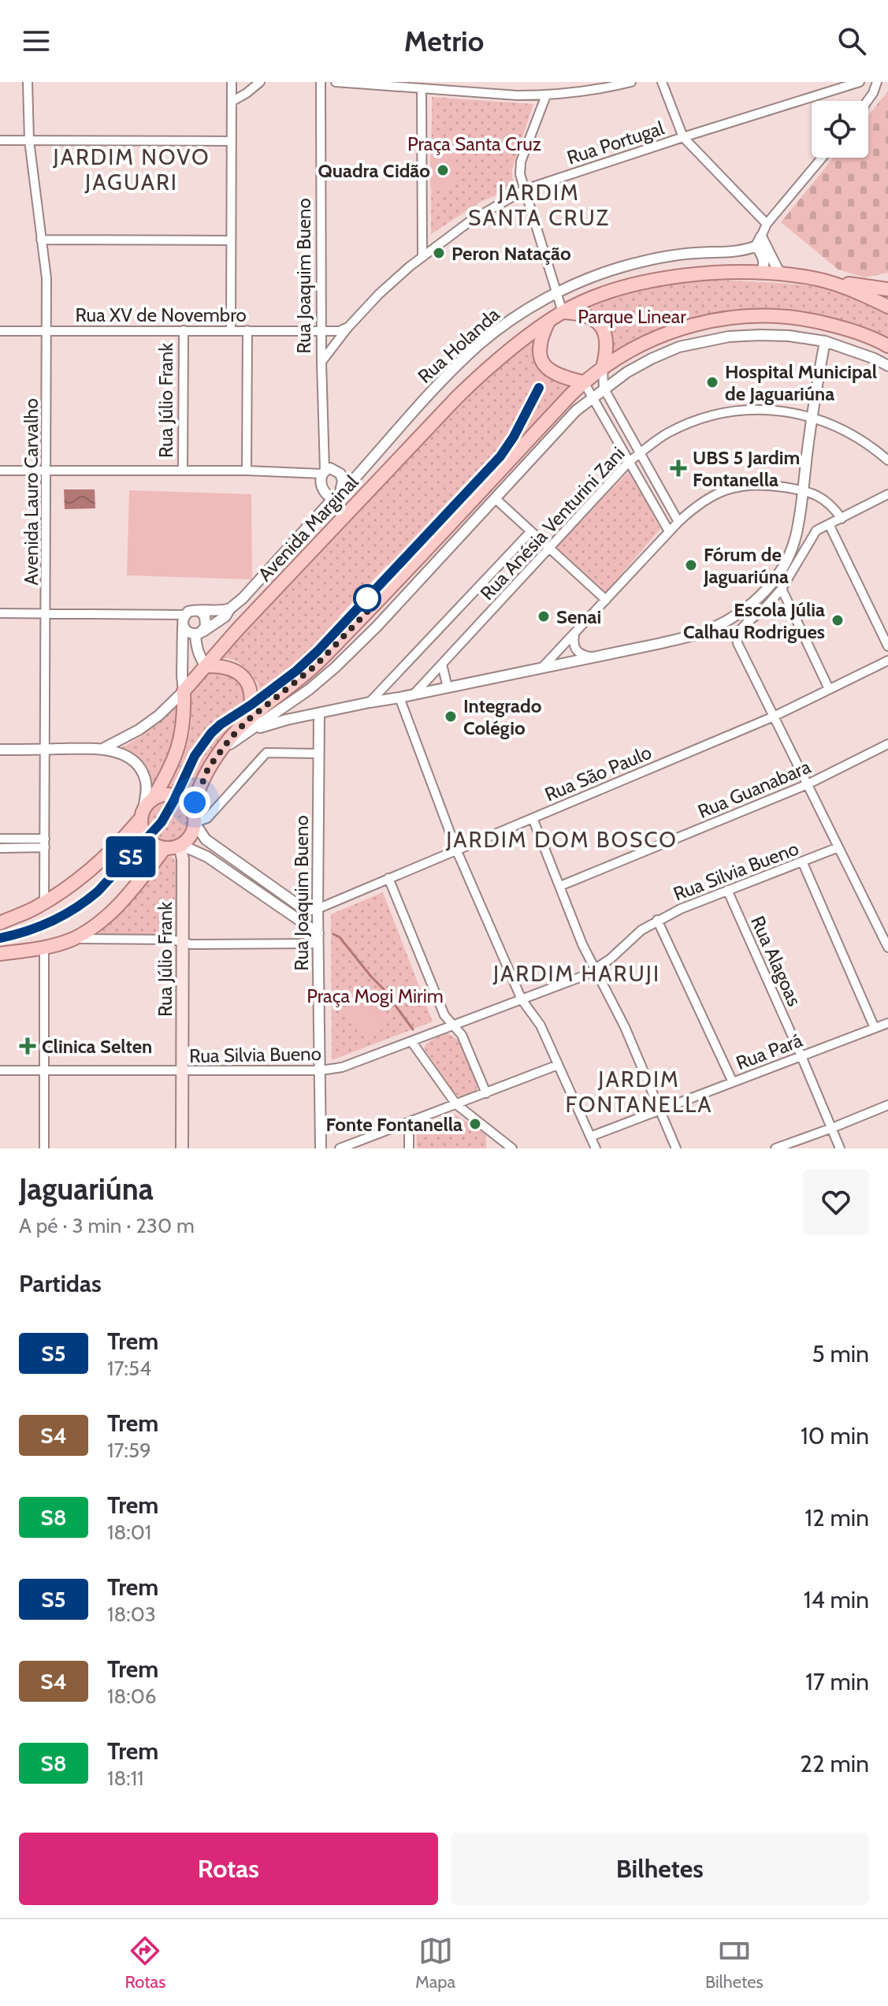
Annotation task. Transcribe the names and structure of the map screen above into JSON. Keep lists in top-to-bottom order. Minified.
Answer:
{"streets":{"main road":["Rua Júlio Frank","Avenida Marginal"],"street":["Rua Portugal","Rua Joaquim Bueno","Rua XV de Novembro","Rua Holanda","Avenida Lauro Carvalho","Rua Anésia Venturini Zani","Rua São Paulo","Rua Guanabara","Rua Silvia Bueno","Rua Alagoas","Rua Pará"]},"crossings":[["Rua Portugal","Rua Joaquim Bueno"],["Rua Portugal","Rua XV de Novembro"],["Rua Joaquim Bueno","Rua XV de Novembro"],["Rua Joaquim Bueno","Rua São Paulo"],["Rua Joaquim Bueno","Rua Silvia Bueno"],["Rua XV de Novembro","Rua Júlio Frank"],["Rua XV de Novembro","Avenida Lauro Carvalho"],["Rua Júlio Frank","Rua Silvia Bueno"],["Rua Silvia Bueno","Rua Alagoas"],["Rua Alagoas","Rua Pará"]],"districts":["JARDIM NOVO JAGUARI","JARDIM SANTA CRUZ","JARDIM DOM BOSCO","JARDIM HARUJI","JARDIM FONTANELLA"],"parks":["Praça Santa Cruz","Parque Linear","Praça Mogi Mirim"],"places":{"other":["Quadra Cidão","Peron Natação","Hospital Municipal de Jaguariúna","Fórum de Jaguariúna","Senai","Escola Júlia Calhau Rodrigues","Integrado Colégio","Fonte Fontanella"],"health":["UBS 5 Jardim Fontanella","Clinica Selten"]},"page":{"header":"Metrio","on_map":"S5","heading":[["Jaguariúna","A pé · 3 min · 230 m"],"Partidas"],"list":[{"mark":"S5","name":"Trem","note":"17:54","value":"5 min"},{"mark":"S4","name":"Trem","note":"17:59","value":"10 min"},{"mark":"S8","name":"Trem","note":"18:01","value":"12 min"},{"mark":"S5","name":"Trem","note":"18:03","value":"14 min"},{"mark":"S4","name":"Trem","note":"18:06","value":"17 min"},{"mark":"S8","name":"Trem","note":"18:11","value":"22 min"}],"buttons":["Rotas","Bilhetes"],"tabs":["Rotas","Mapa","Bilhetes"]}}
